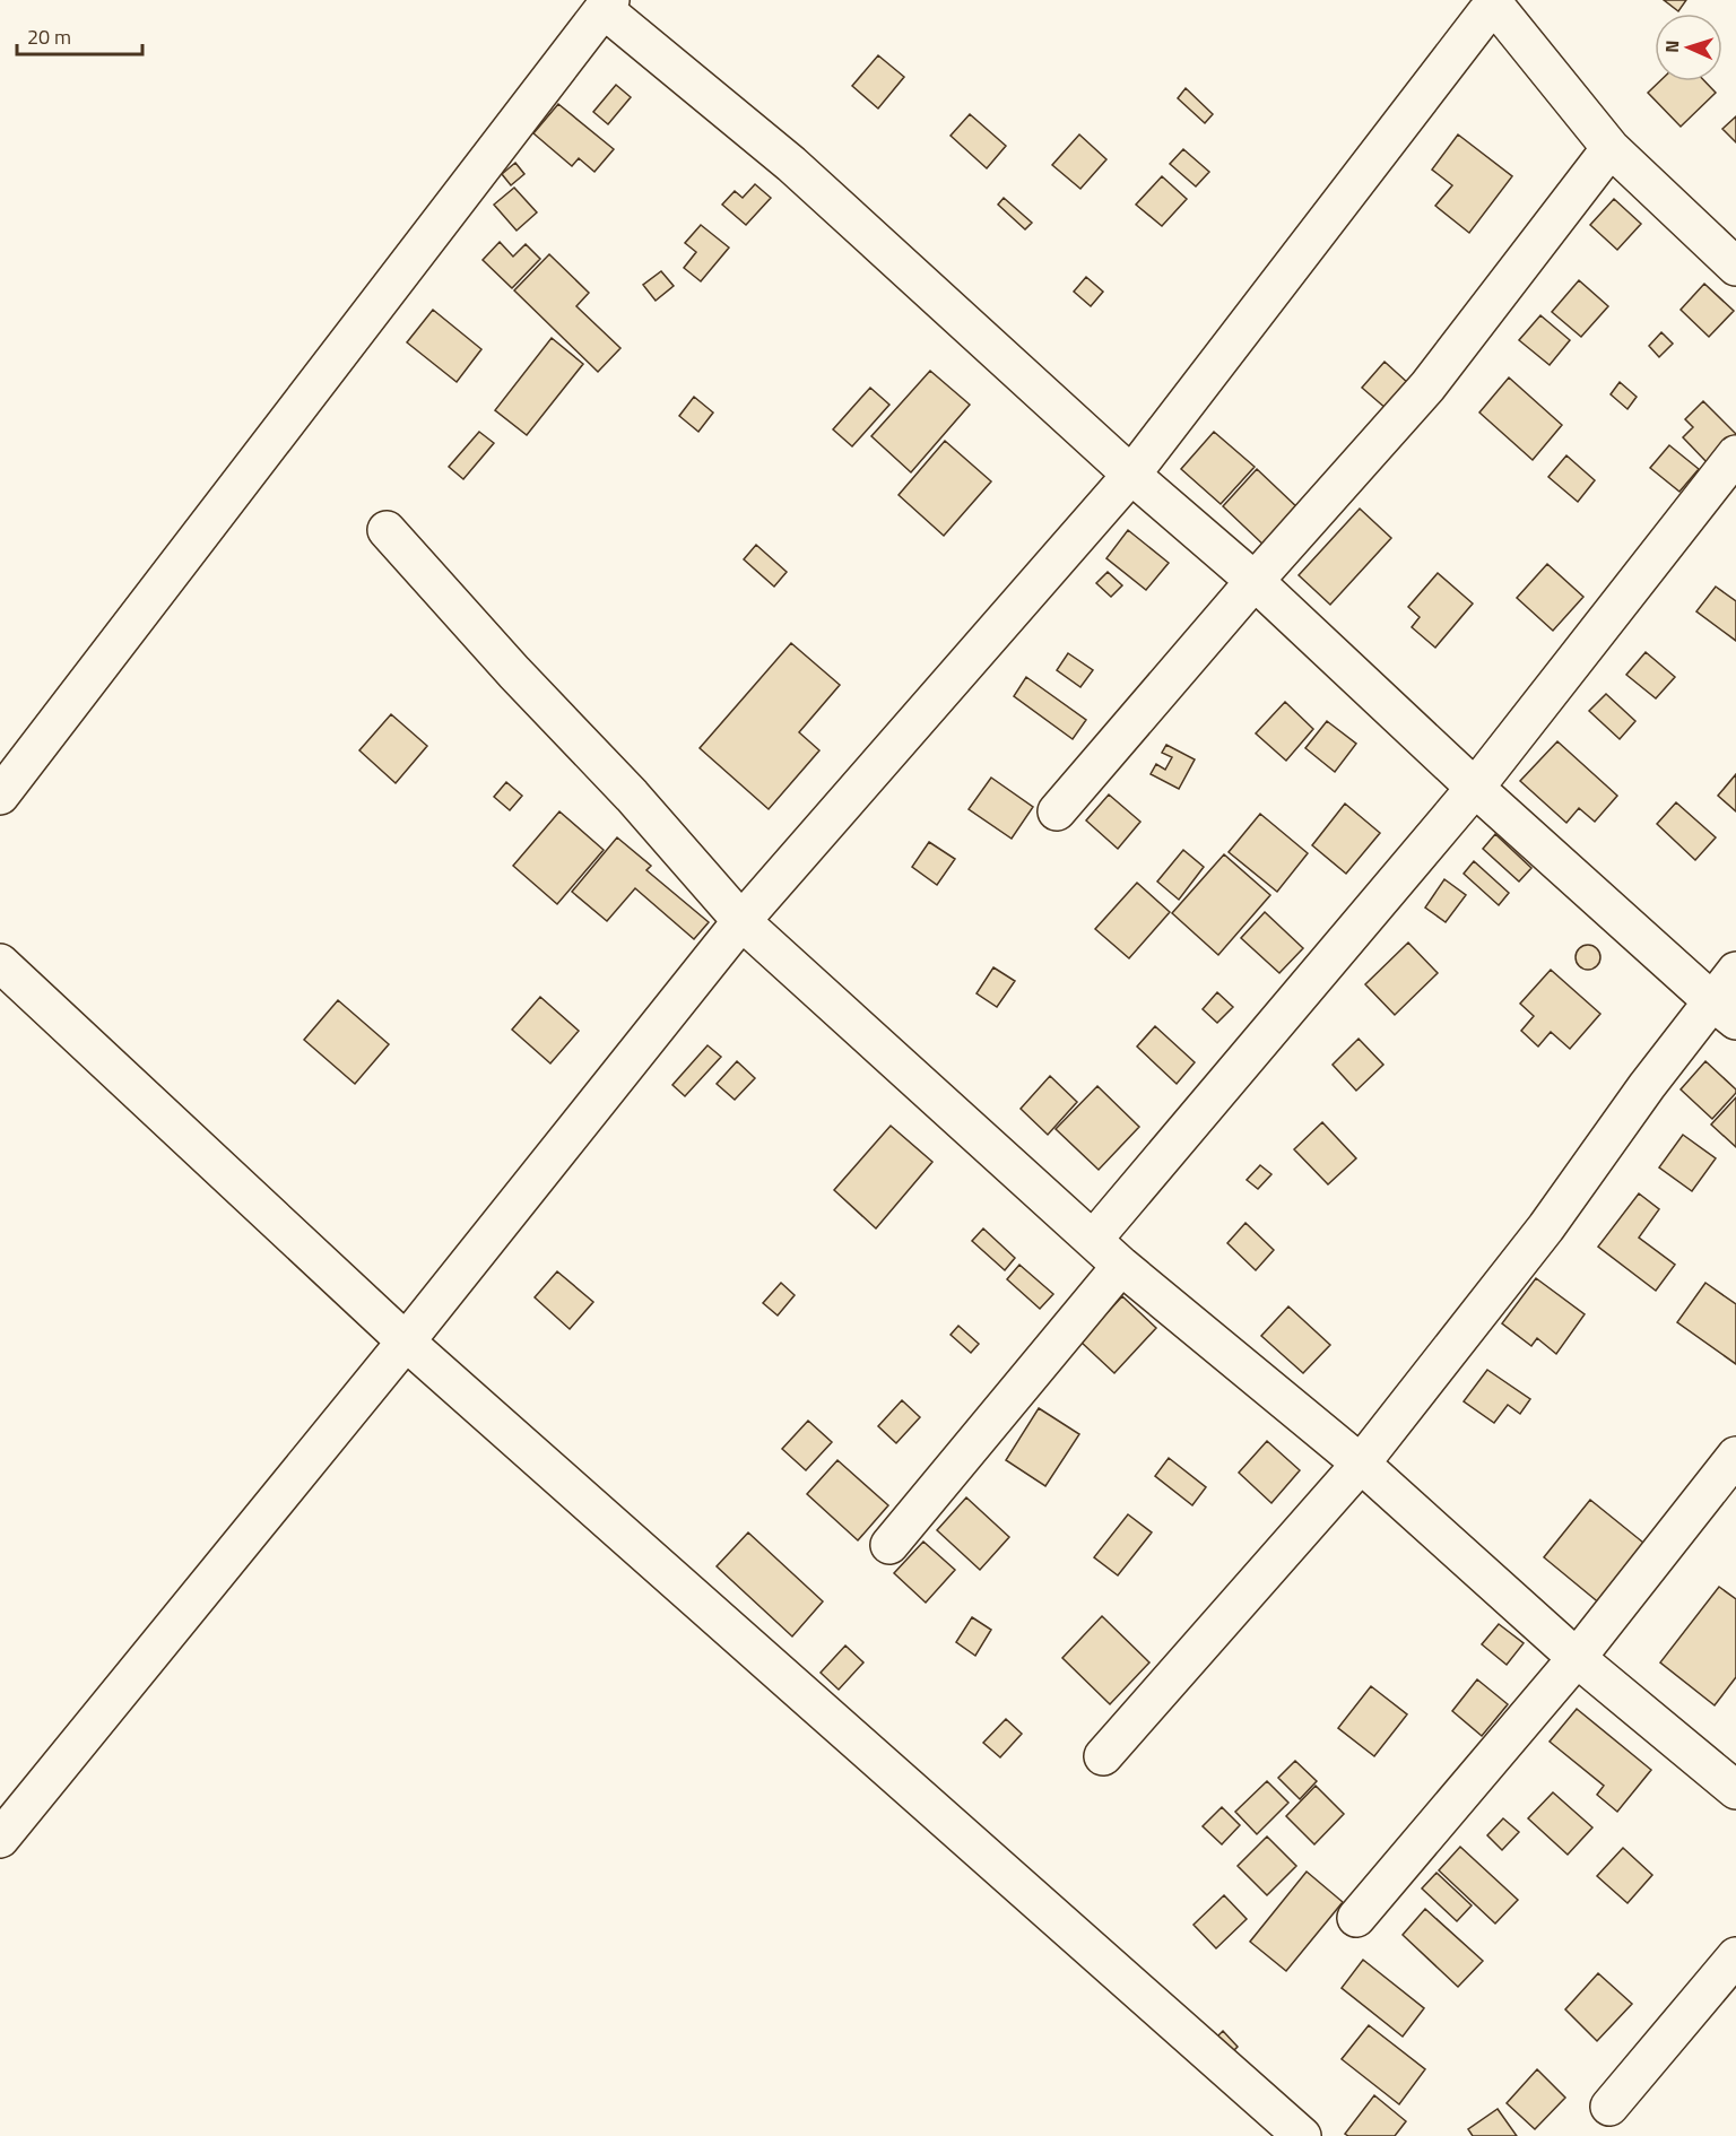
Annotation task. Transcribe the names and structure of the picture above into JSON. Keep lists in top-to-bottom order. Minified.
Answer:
{"scale_bar":"20 m","north":"left"}
